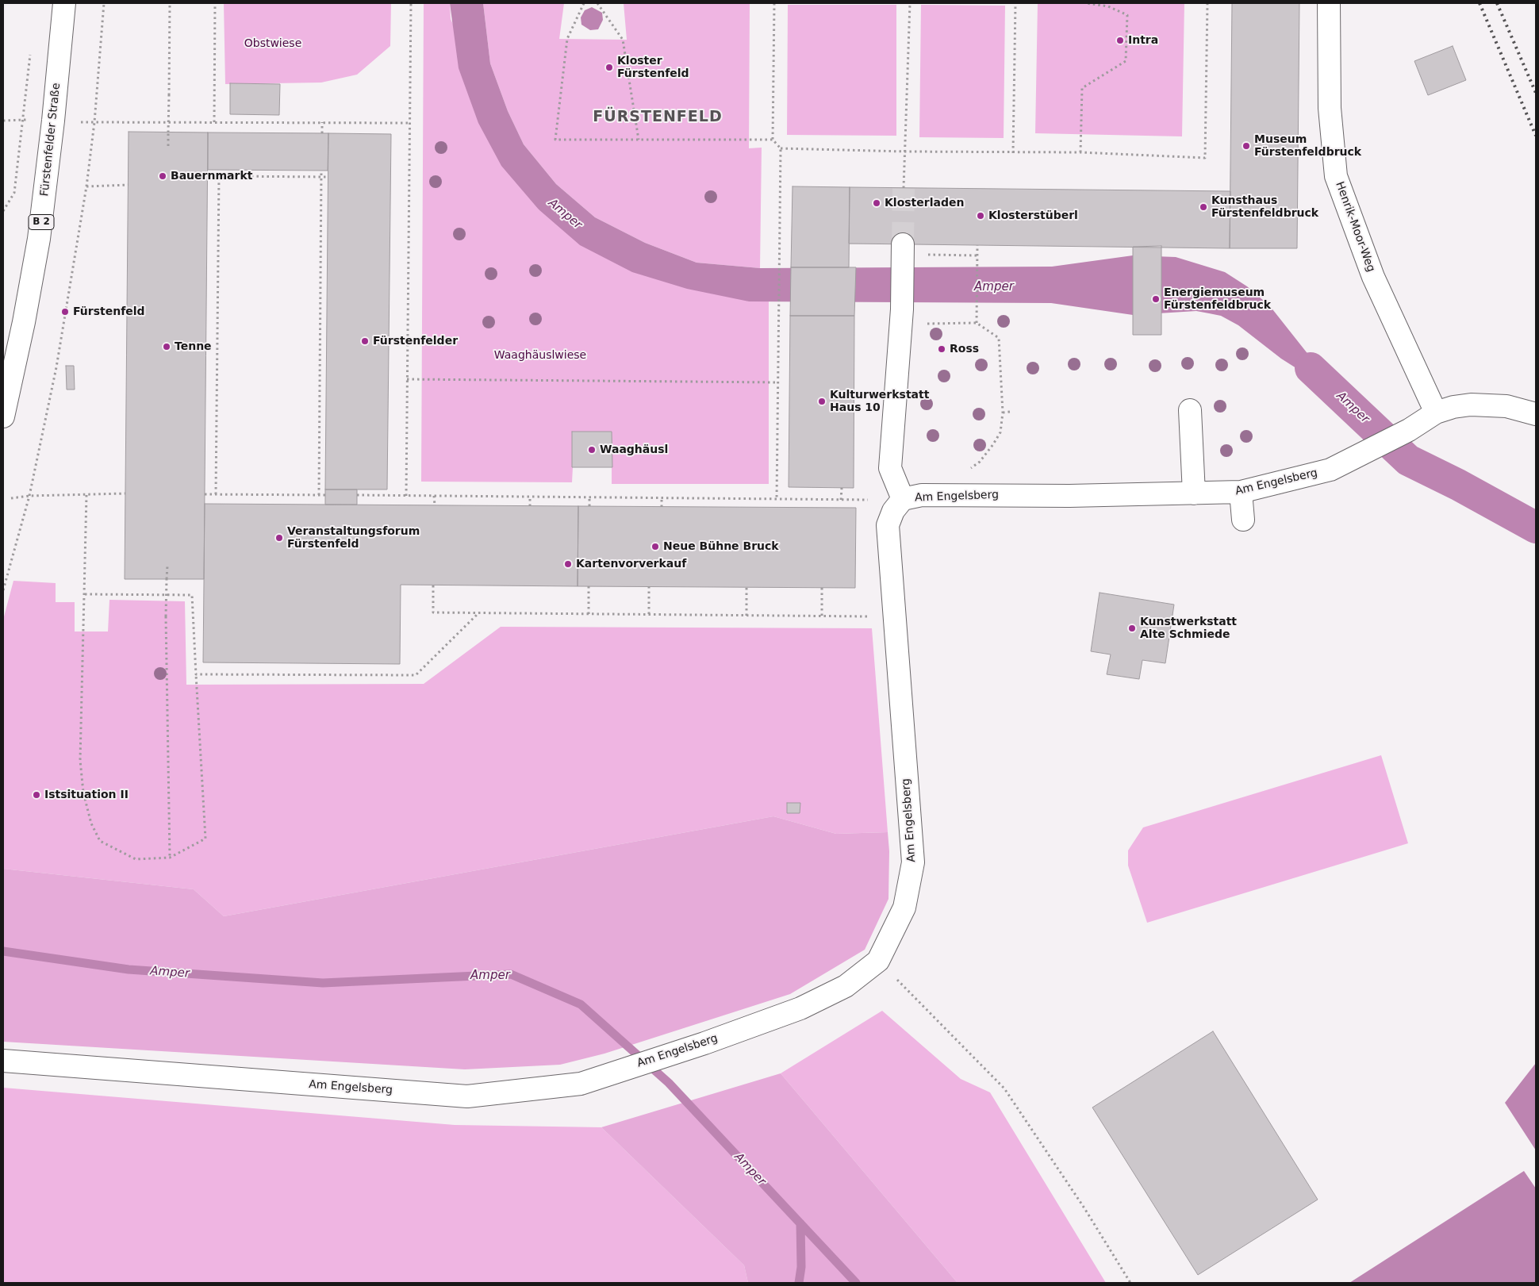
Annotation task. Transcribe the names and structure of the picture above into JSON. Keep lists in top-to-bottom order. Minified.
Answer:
{"streets":{"street":["Fürstenfelder Straße","B 2","Henrik-Moor-Weg","Am Engelsberg"]},"crossings":[["Henrik-Moor-Weg","Am Engelsberg"]],"districts":["FÜRSTENFELD"],"water":["Amper"],"parks":["Obstwiese","Waaghäuslwiese"],"places":["Intra","Kloster Fürstenfeld","Museum Fürstenfeldbruck","Bauernmarkt","Klosterladen","Kunsthaus Fürstenfeldbruck","Klosterstüberl","Energiemuseum Fürstenfeldbruck","Fürstenfeld","Fürstenfelder","Tenne","Ross","Kulturwerkstatt Haus 10","Waaghäusl","Veranstaltungsforum Fürstenfeld","Neue Bühne Bruck","Kartenvorverkauf","Kunstwerkstatt Alte Schmiede","Istsituation II"]}
